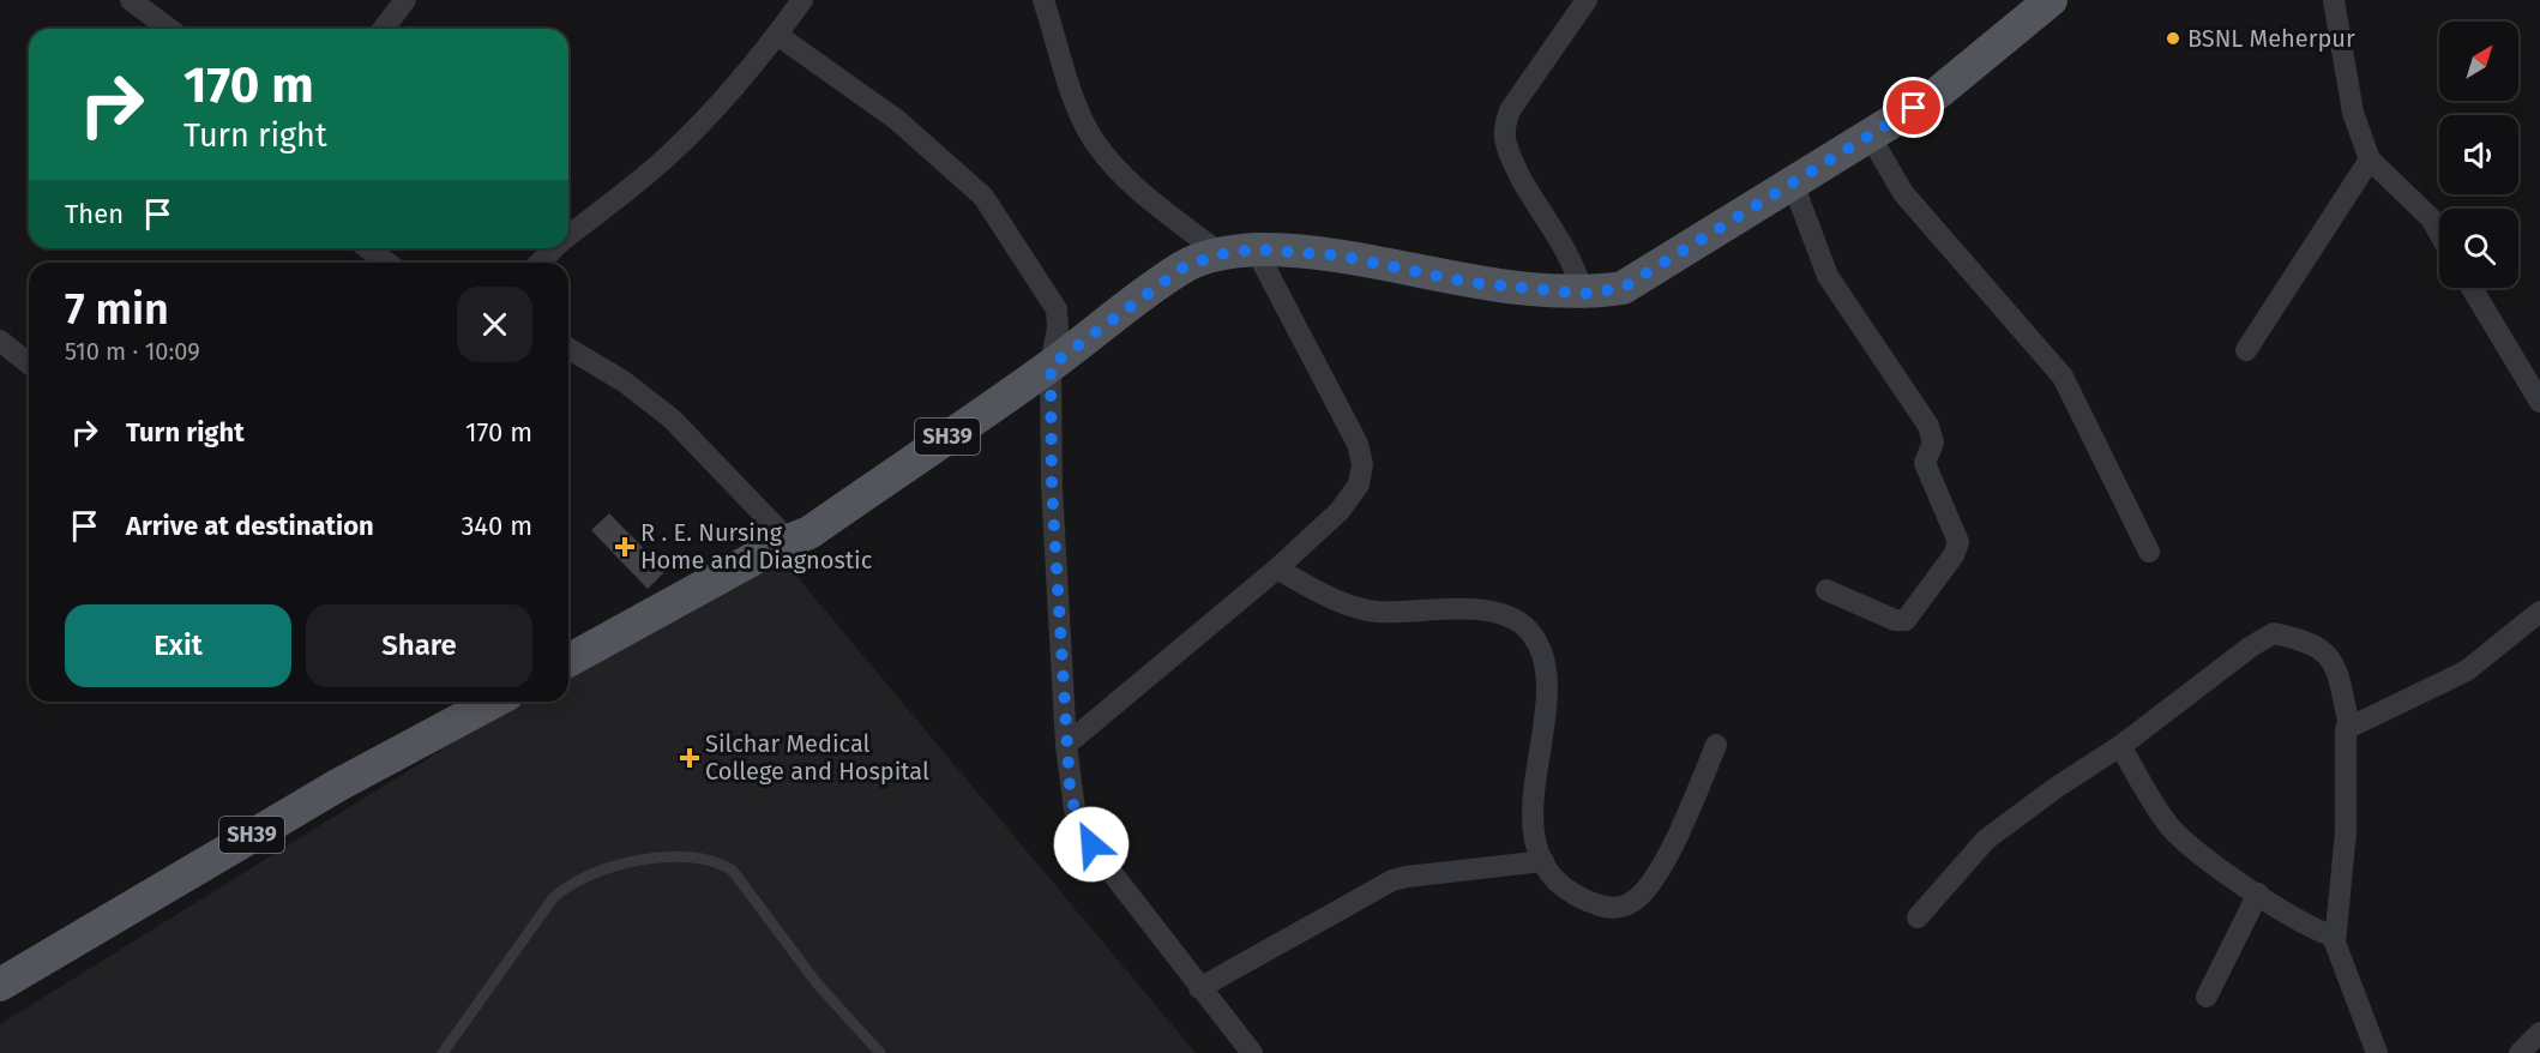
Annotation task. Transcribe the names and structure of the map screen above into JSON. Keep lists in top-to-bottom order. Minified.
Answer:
{"streets":{"main road":["SH39"]},"places":{"other":["BSNL Meherpur"],"health":["R . E. Nursing Home and Diagnostic","Silchar Medical College and Hospital"]},"north":"top right","page":{"turn":["170 m","Turn right"],"then":"Then","heading":["7 min","510 m · 10:09"],"list":[{"name":"Turn right","value":"170 m"},{"name":"Arrive at destination","value":"340 m"}],"buttons":["Exit","Share"]}}
